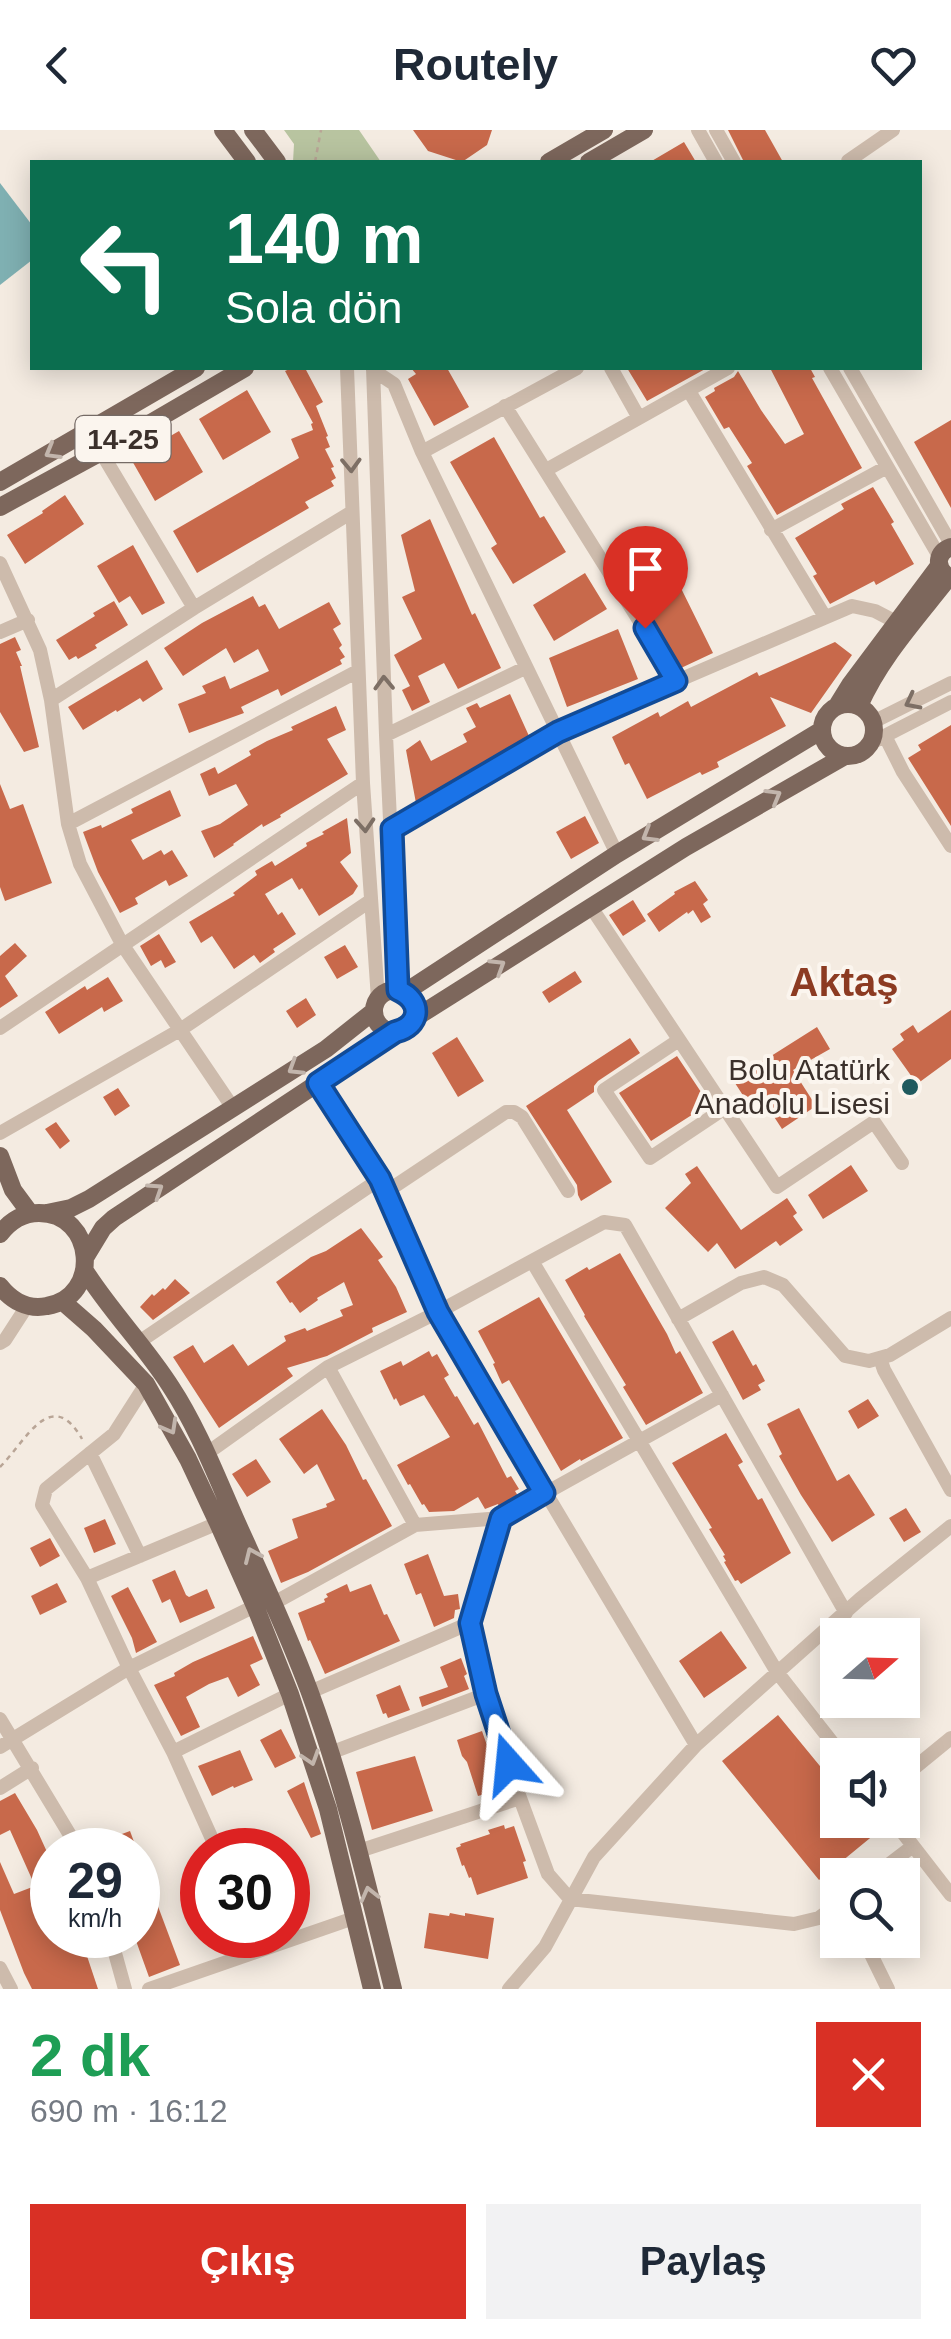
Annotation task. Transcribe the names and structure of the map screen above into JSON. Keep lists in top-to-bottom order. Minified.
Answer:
{"streets":{"main road":["14-25"]},"districts":["Aktaş"],"places":["Bolu Atatürk Anadolu Lisesi"],"north":"right","page":{"header":"Routely","turn":["140 m","Sola dön"],"speed":"29 km/h","limit":"30","heading":["2 dk","690 m · 16:12"],"buttons":["Çıkış","Paylaş"]}}
